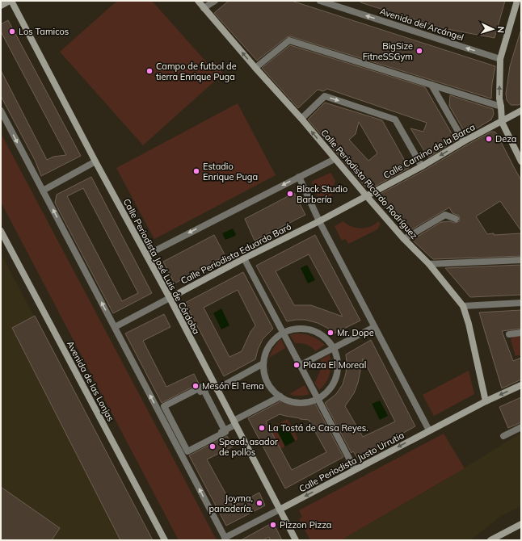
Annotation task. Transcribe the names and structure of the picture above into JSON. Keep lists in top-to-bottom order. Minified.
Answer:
{"streets":{"street":["Avenida del Arcángel","Calle Camino de la Barca","Calle Periodista Ricardo Rodríguez","Calle Periodista Eduardo Baró","Calle Periodista José Luis de Córdoba","Avenida de las Lonjas","Calle Periodista Justo Urrutia"]},"crossings":[["Calle Camino de la Barca","Calle Periodista Ricardo Rodríguez"],["Calle Camino de la Barca","Calle Periodista Eduardo Baró"],["Calle Periodista Ricardo Rodríguez","Calle Periodista Eduardo Baró"],["Calle Periodista Ricardo Rodríguez","Calle Periodista Justo Urrutia"],["Calle Periodista Eduardo Baró","Calle Periodista José Luis de Córdoba"],["Calle Periodista José Luis de Córdoba","Calle Periodista Justo Urrutia"]],"one_way":["Calle Periodista Justo Urrutia"],"places":["Los Tamicos","BigSize FitneSSGym","Campo de futbol de tierra Enrique Puga","Deza","Estadio Enrique Puga","Black Studio Barbería","Mr. Dope","Plaza El Moreal","Mesón El Tema","La Tostá de Casa Reyes.","Speed, asador de pollos","Joyma, panadería.","Pizzon Pizza"],"north":"right"}
